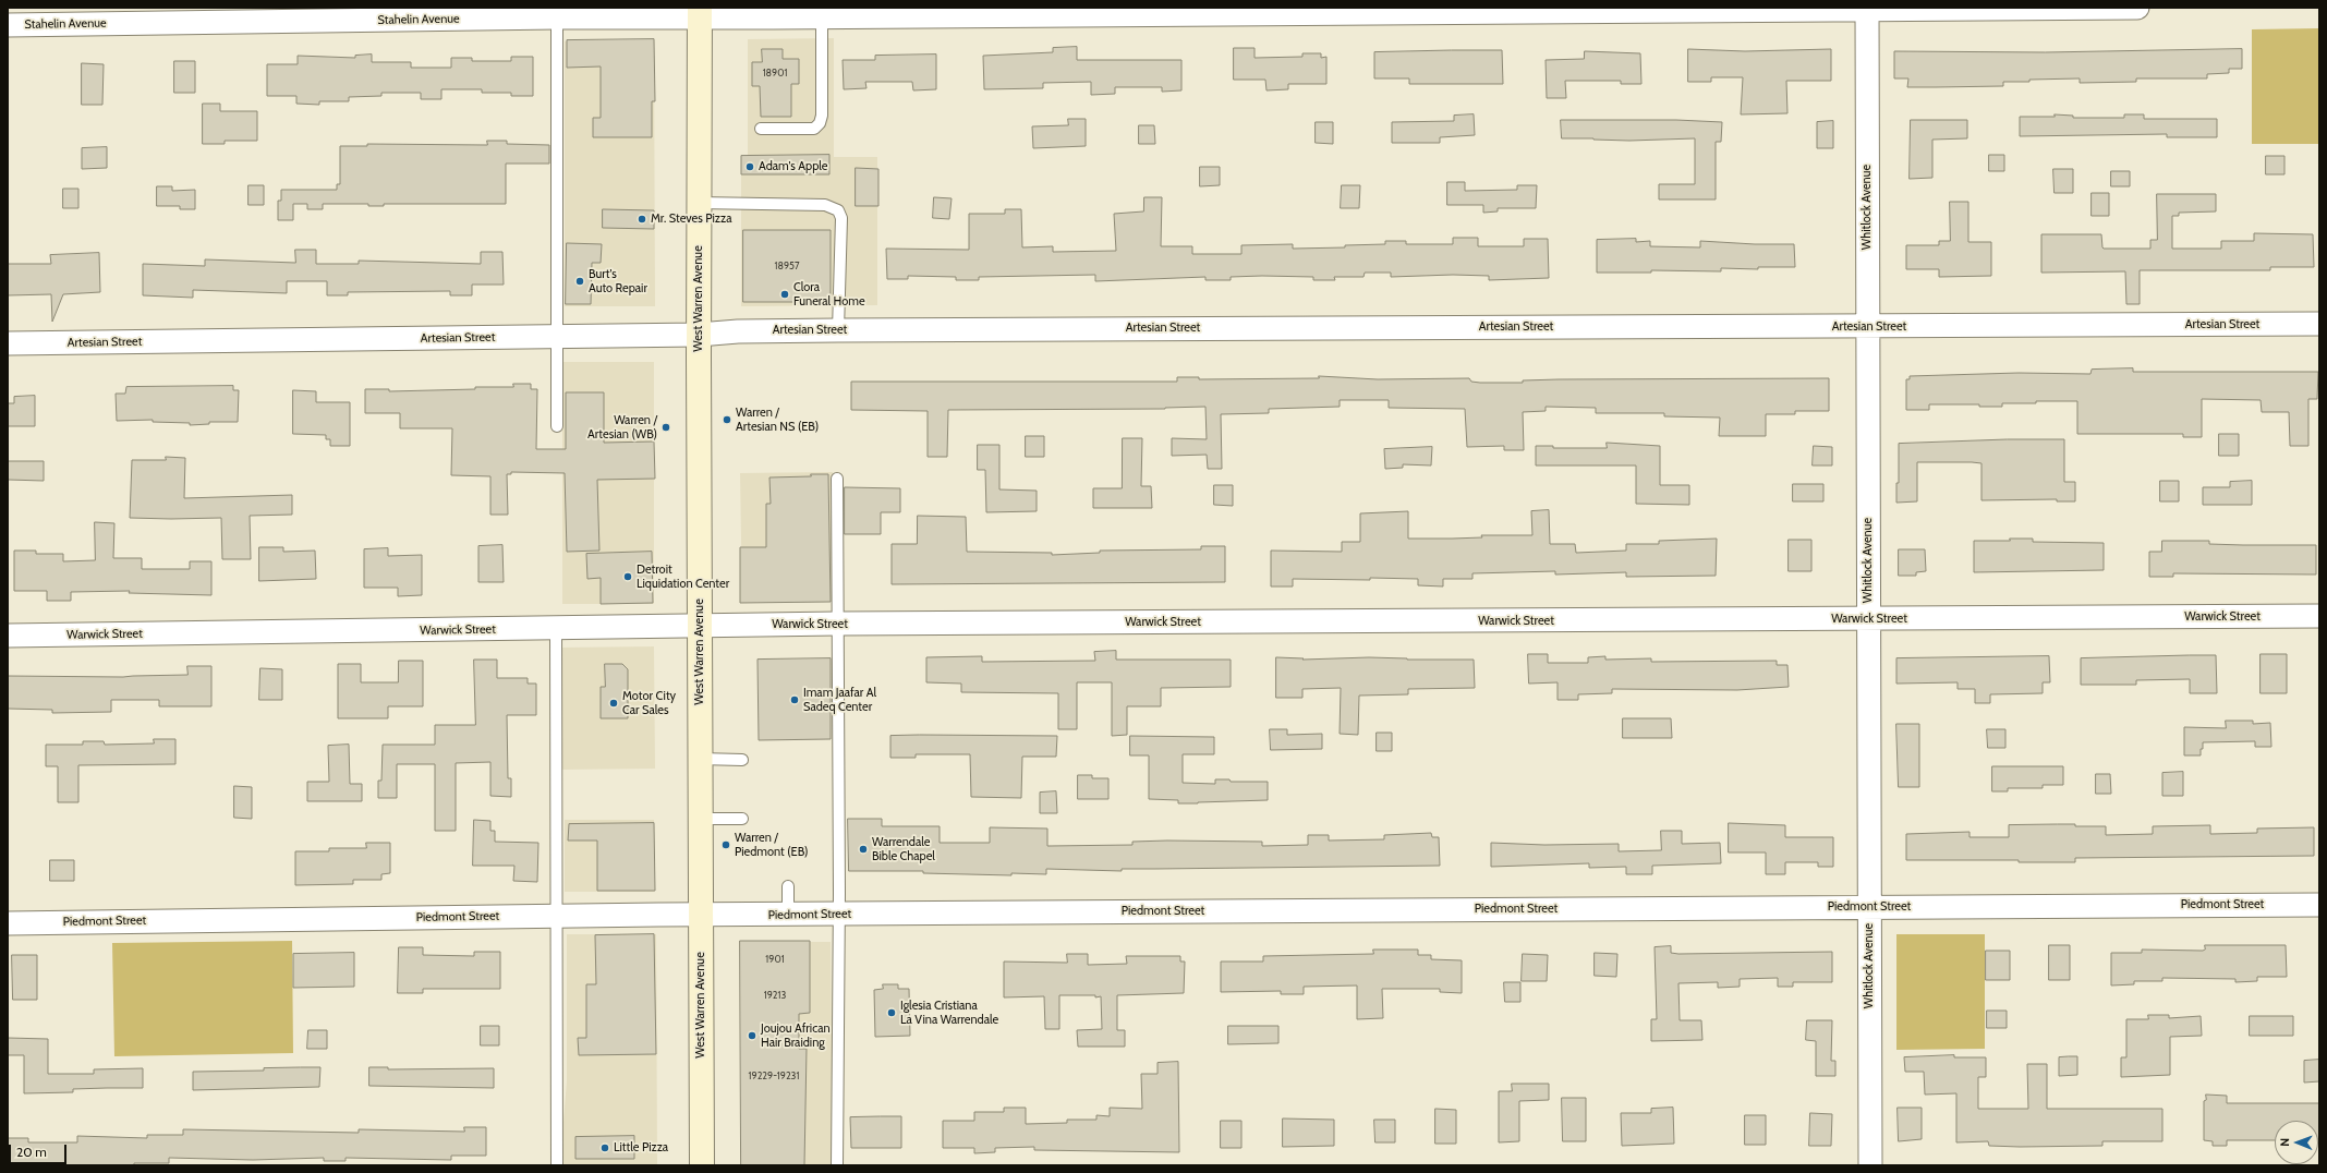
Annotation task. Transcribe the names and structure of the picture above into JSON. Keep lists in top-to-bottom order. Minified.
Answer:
{"streets":{"main road":["West Warren Avenue"],"street":["Stahelin Avenue","Whitlock Avenue","Artesian Street","Warwick Street","Piedmont Street"]},"crossings":[["Stahelin Avenue","Whitlock Avenue"],["Stahelin Avenue","West Warren Avenue"],["Whitlock Avenue","Artesian Street"],["Whitlock Avenue","Warwick Street"],["Whitlock Avenue","Piedmont Street"],["West Warren Avenue","Artesian Street"],["West Warren Avenue","Warwick Street"],["West Warren Avenue","Piedmont Street"]],"places":["Adam's Apple","Mr. Steves Pizza","Burt's Auto Repair","Clora Funeral Home","Warren / Artesian NS (EB)","Warren / Artesian (WB)","Detroit Liquidation Center","Imam Jaafar Al Sadeq Center","Motor City Car Sales","Warren / Piedmont (EB)","Warrendale Bible Chapel","Iglesia Cristiana La Vina Warrendale","Joujou African Hair Braiding","Little Pizza"],"house_numbers":["18901","18957","1901","19213","19229-19231"],"scale_bar":"20 m","north":"left"}
